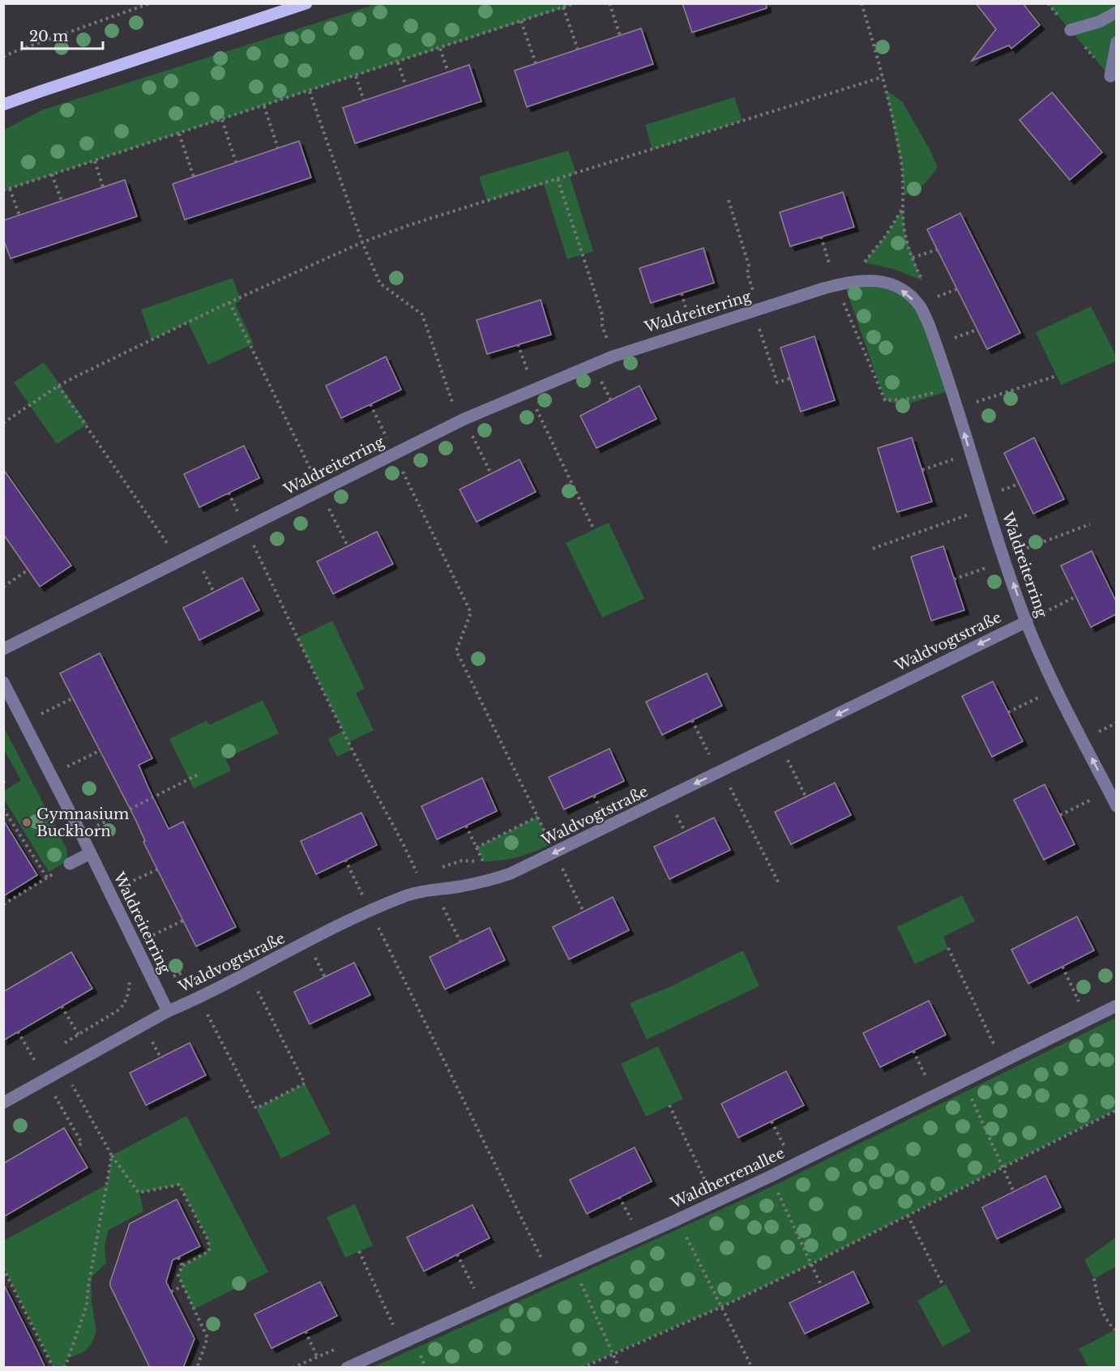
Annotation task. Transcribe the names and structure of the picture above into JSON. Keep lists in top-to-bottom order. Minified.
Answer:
{"streets":{"street":["Waldreiterring","Waldvogtstraße","Waldherrenallee"]},"crossings":[["Waldreiterring","Waldvogtstraße"]],"one_way":["Waldvogtstraße"],"places":["Gymnasium Buckhorn"],"scale_bar":"20 m"}
